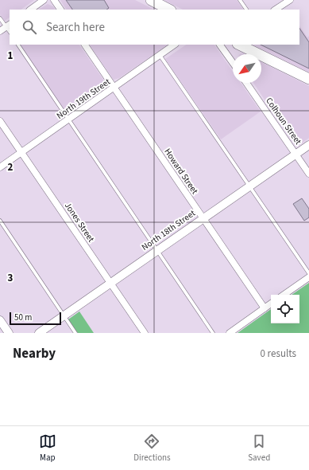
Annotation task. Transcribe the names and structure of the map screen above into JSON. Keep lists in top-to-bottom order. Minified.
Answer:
{"streets":{"street":["North 19th Street","Colhoun Street","Howard Street","Jones Street","North 18th Street"]},"crossings":[["North 19th Street","Howard Street"],["North 19th Street","Jones Street"],["Colhoun Street","North 18th Street"],["Howard Street","North 18th Street"],["Jones Street","North 18th Street"]],"scale_bar":"50 m","north":"bottom left","page":{"search":"Search here","scale":"50 m","heading":["Nearby","0 results"],"nav":["Map","Directions","Saved"]},"grid":{"rows":["1","2","3"]}}
